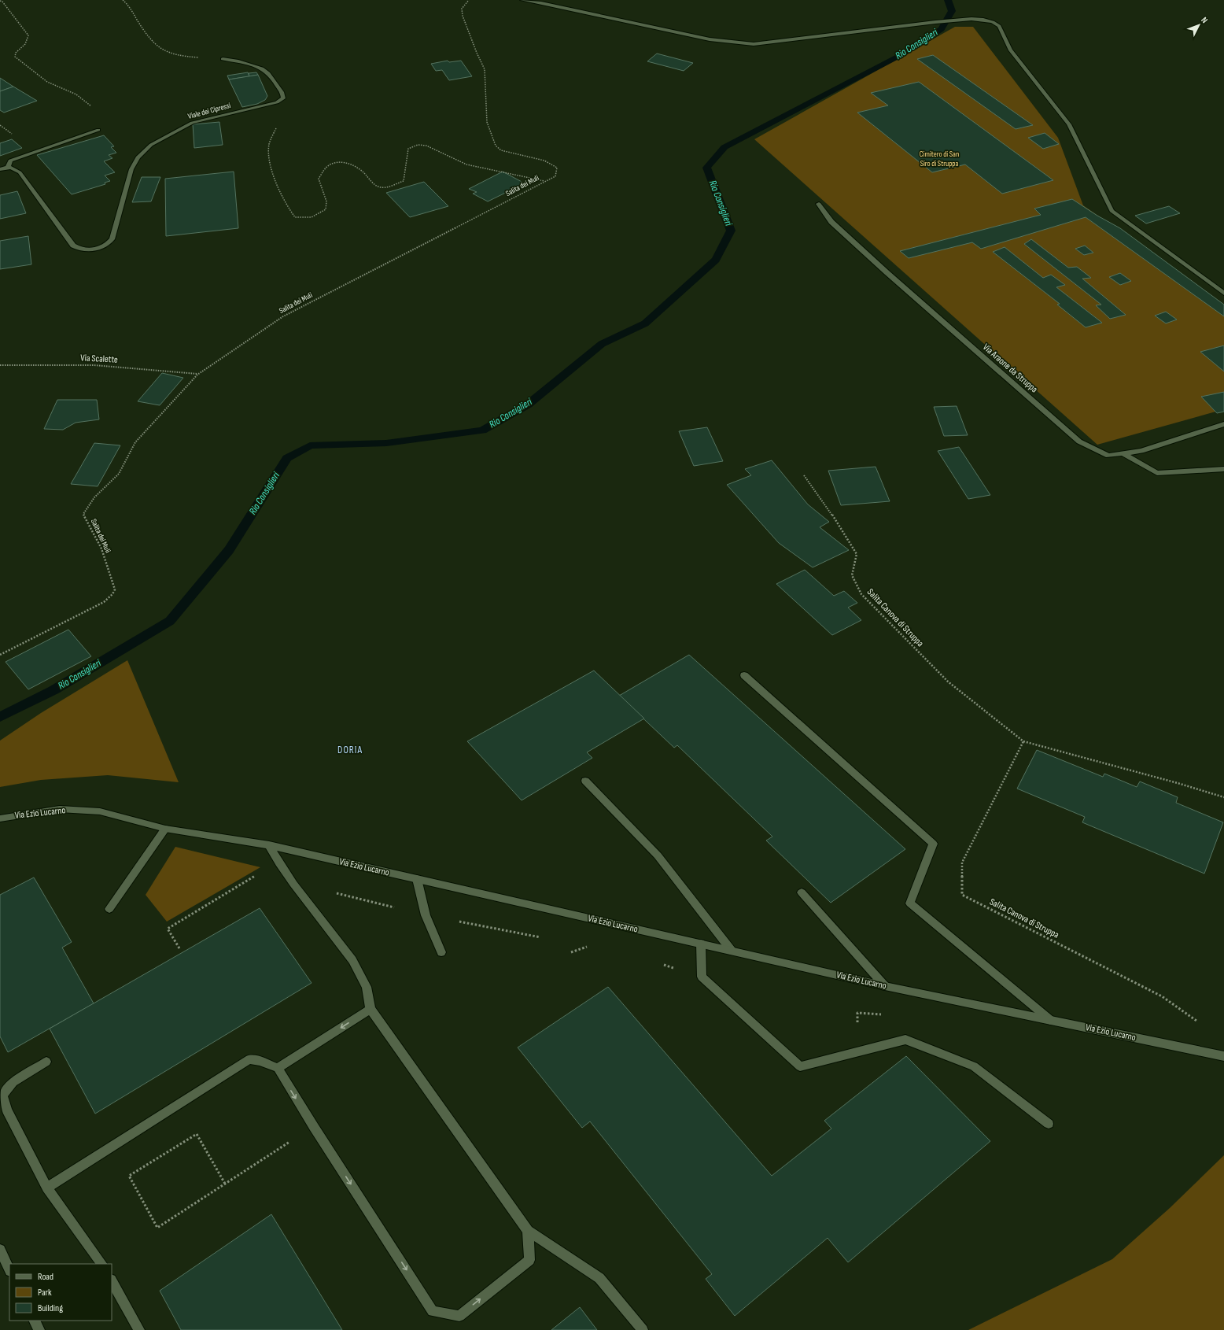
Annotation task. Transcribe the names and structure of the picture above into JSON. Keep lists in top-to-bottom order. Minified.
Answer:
{"streets":{"street":["Viale dei Cipressi","Via Araone da Struppa","Via Ezio Lucarno"],"path":["Salita dei Muli","Via Scalette","Salita Canova di Struppa"]},"crossings":[["Salita dei Muli","Via Scalette"]],"districts":["DORIA"],"water":["Rio Consiglieri"],"parks":["Cimitero di San Siro di Struppa"],"legend":["Road","Park","Building"],"north":"top right"}
